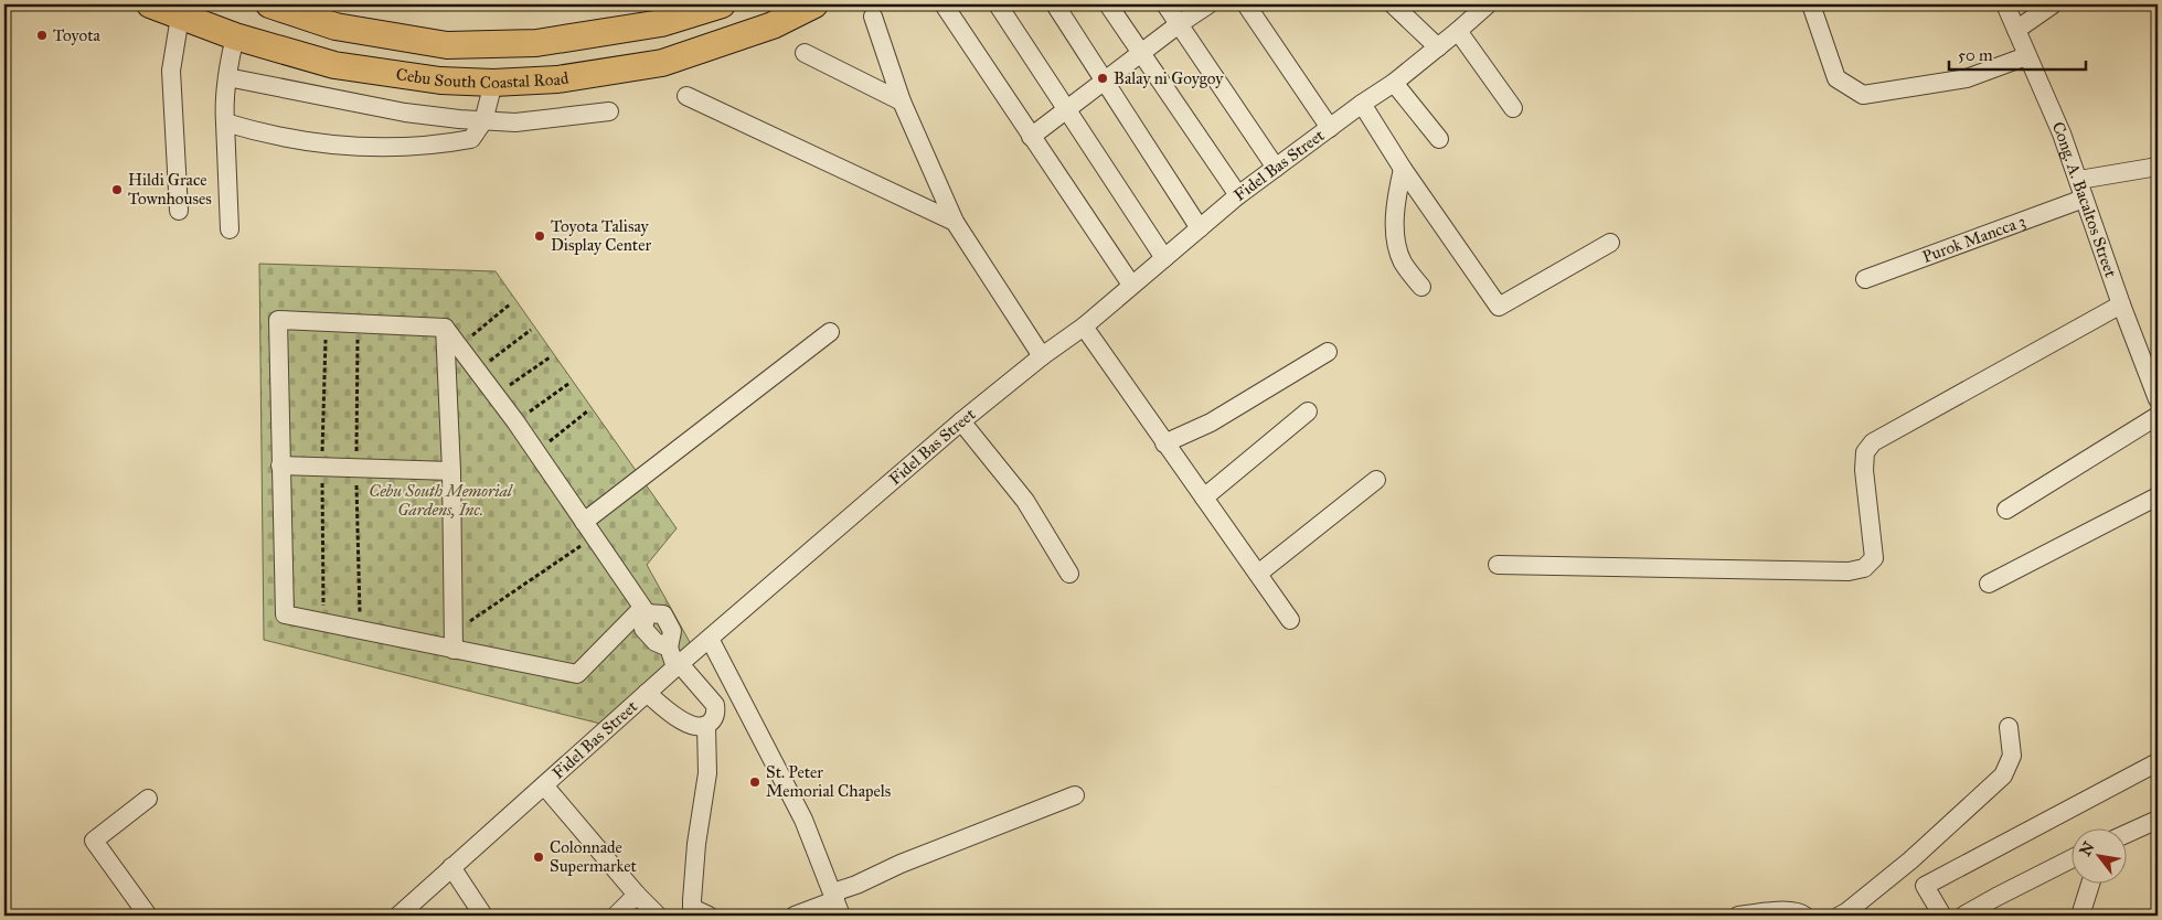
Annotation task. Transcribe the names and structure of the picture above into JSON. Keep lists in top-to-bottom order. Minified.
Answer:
{"streets":{"highway":["Cebu South Coastal Road"],"street":["Fidel Bas Street","Cong. A. Bacaltos Street","Purok Mancca 3"]},"crossings":[["Cong. A. Bacaltos Street","Purok Mancca 3"]],"parks":["Cebu South Memorial Gardens, Inc."],"places":["Toyota","Balay ni Goygoy","Hildi Grace Townhouses","Toyota Talisay Display Center","St. Peter Memorial Chapels","Colonnade Supermarket"],"scale_bar":"50 m","north":"top left"}
